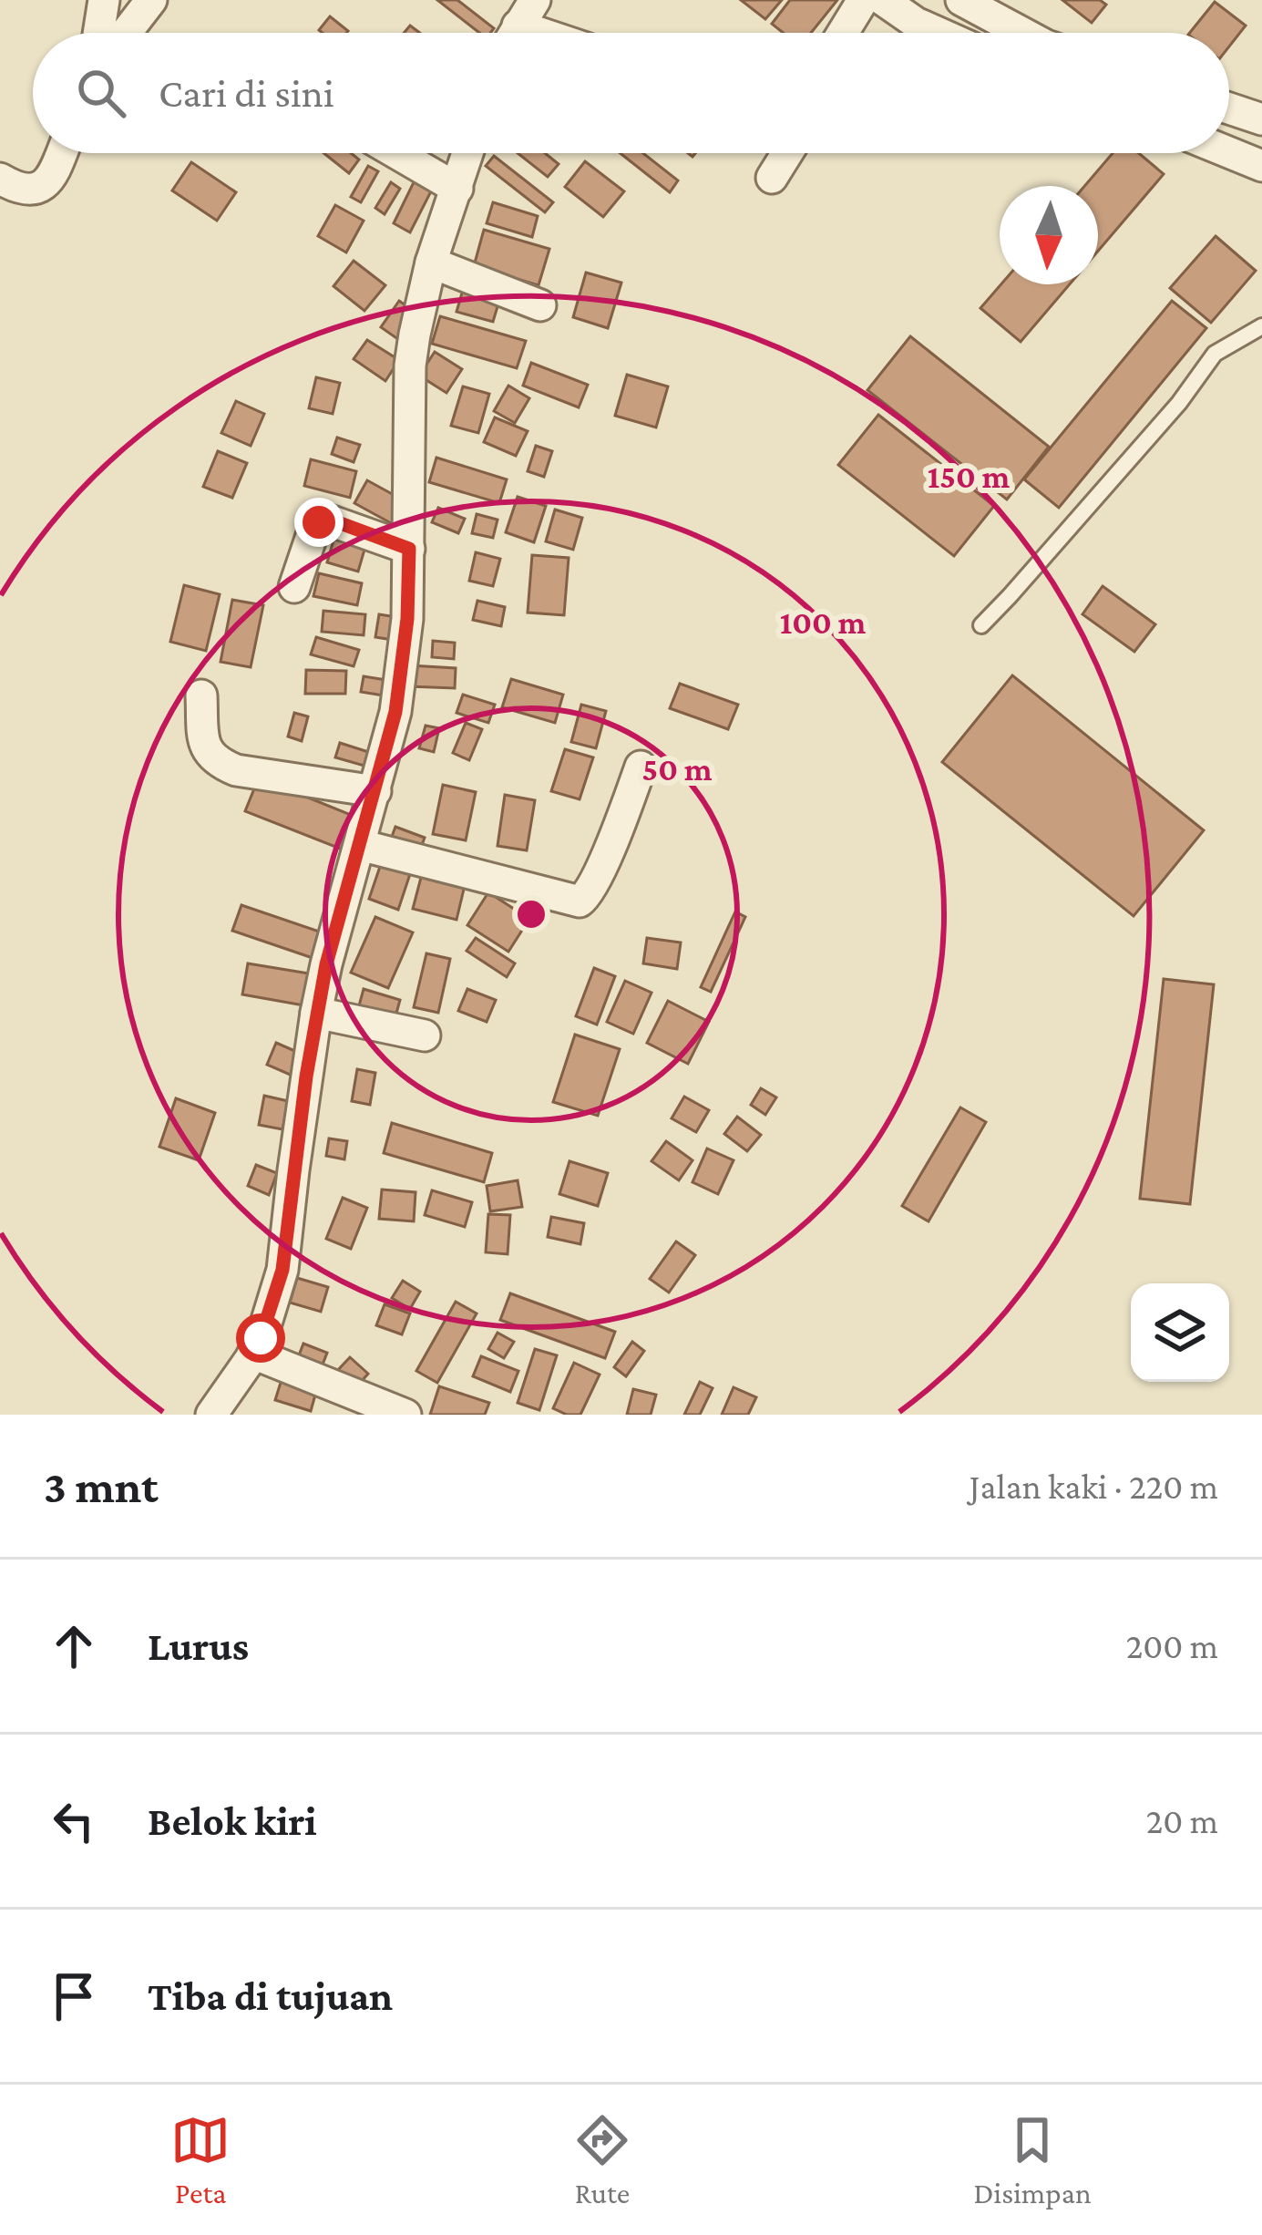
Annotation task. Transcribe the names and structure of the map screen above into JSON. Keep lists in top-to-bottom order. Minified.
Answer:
{"north":"bottom","page":{"search":"Cari di sini","heading":["3 mnt","Jalan kaki · 220 m"],"list":[["Lurus","200 m"],["Belok kiri","20 m"],"Tiba di tujuan"],"nav":["Peta","Rute","Disimpan"]},"rings":["150 m","100 m","50 m"]}
